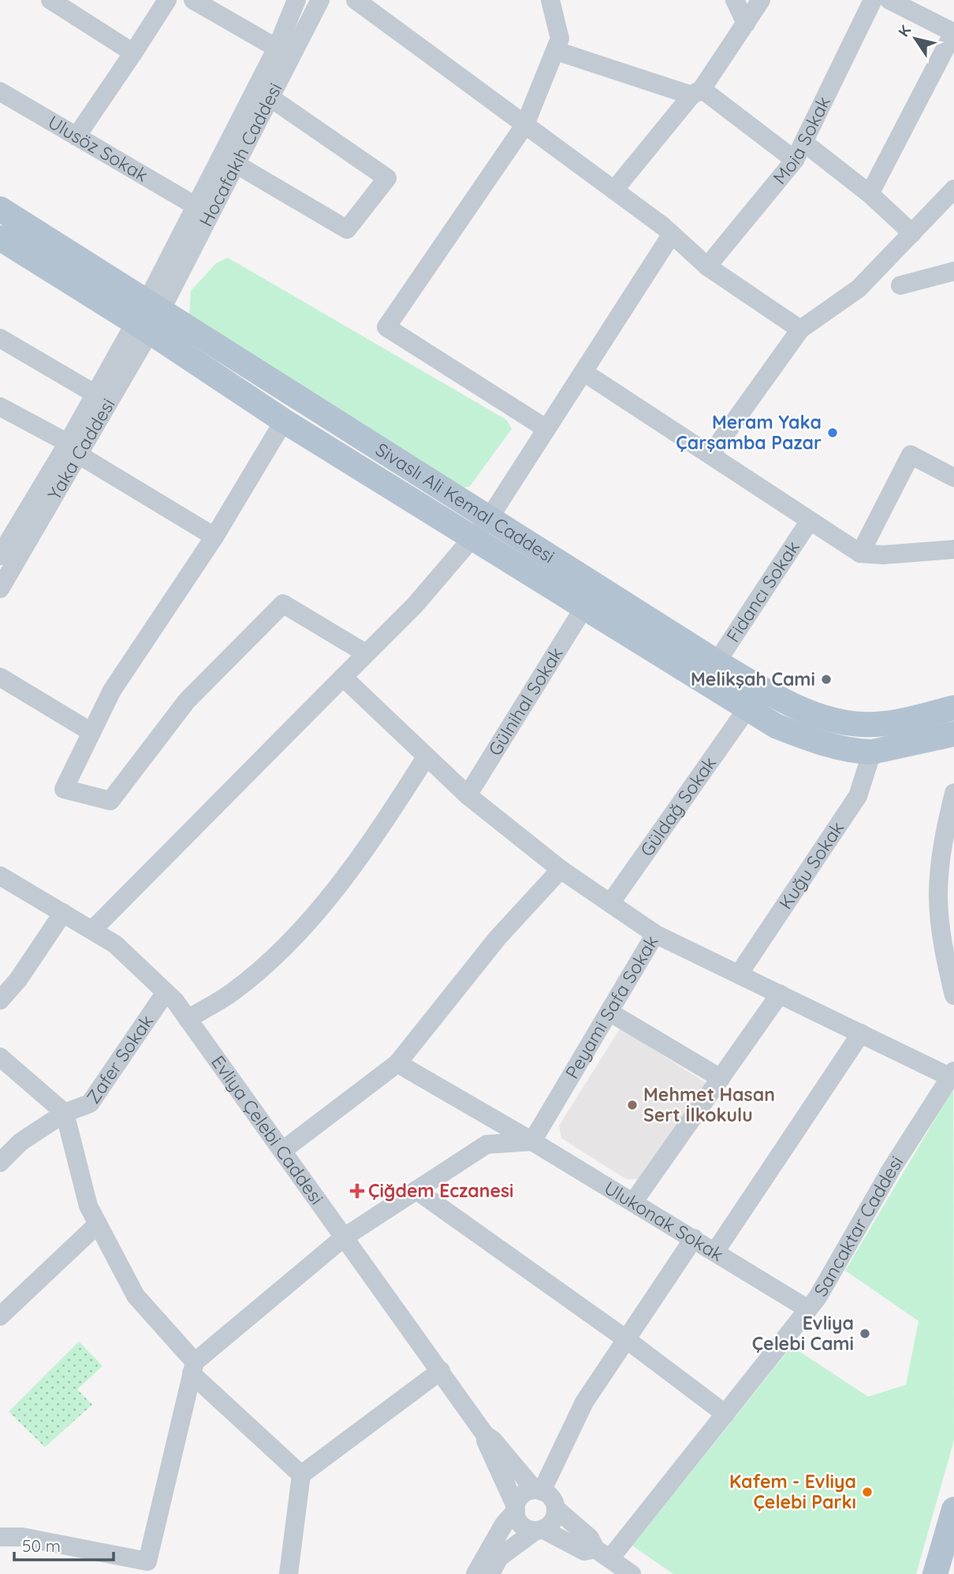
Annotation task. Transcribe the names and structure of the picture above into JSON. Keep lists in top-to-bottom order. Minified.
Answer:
{"streets":{"main road":["Sivaslı Ali Kemal Caddesi"],"street":["Moia Sokak","Ulusöz Sokak","Hocafakıh Caddesi","Yaka Caddesi","Fidancı Sokak","Gülnihal Sokak","Güldağ Sokak","Kuğu Sokak","Peyami Safa Sokak","Zafer Sokak","Evliya Çelebi Caddesi","Ulukonak Sokak","Sancaktar Caddesi"]},"crossings":[["Ulusöz Sokak","Hocafakıh Caddesi"],["Hocafakıh Caddesi","Yaka Caddesi"],["Hocafakıh Caddesi","Sivaslı Ali Kemal Caddesi"],["Yaka Caddesi","Sivaslı Ali Kemal Caddesi"],["Sivaslı Ali Kemal Caddesi","Fidancı Sokak"],["Sivaslı Ali Kemal Caddesi","Gülnihal Sokak"],["Sivaslı Ali Kemal Caddesi","Güldağ Sokak"],["Sivaslı Ali Kemal Caddesi","Kuğu Sokak"],["Gülnihal Sokak","Peyami Safa Sokak"],["Güldağ Sokak","Peyami Safa Sokak"],["Peyami Safa Sokak","Ulukonak Sokak"],["Zafer Sokak","Evliya Çelebi Caddesi"],["Ulukonak Sokak","Sancaktar Caddesi"]],"places":{"other":["Meram Yaka Çarşamba Pazar","Melikşah Cami","Mehmet Hasan Sert İlkokulu","Evliya Çelebi Cami","Kafem - Evliya Çelebi Parkı"],"health":["Çiğdem Eczanesi"]},"scale_bar":"50 m","north":"top left"}
